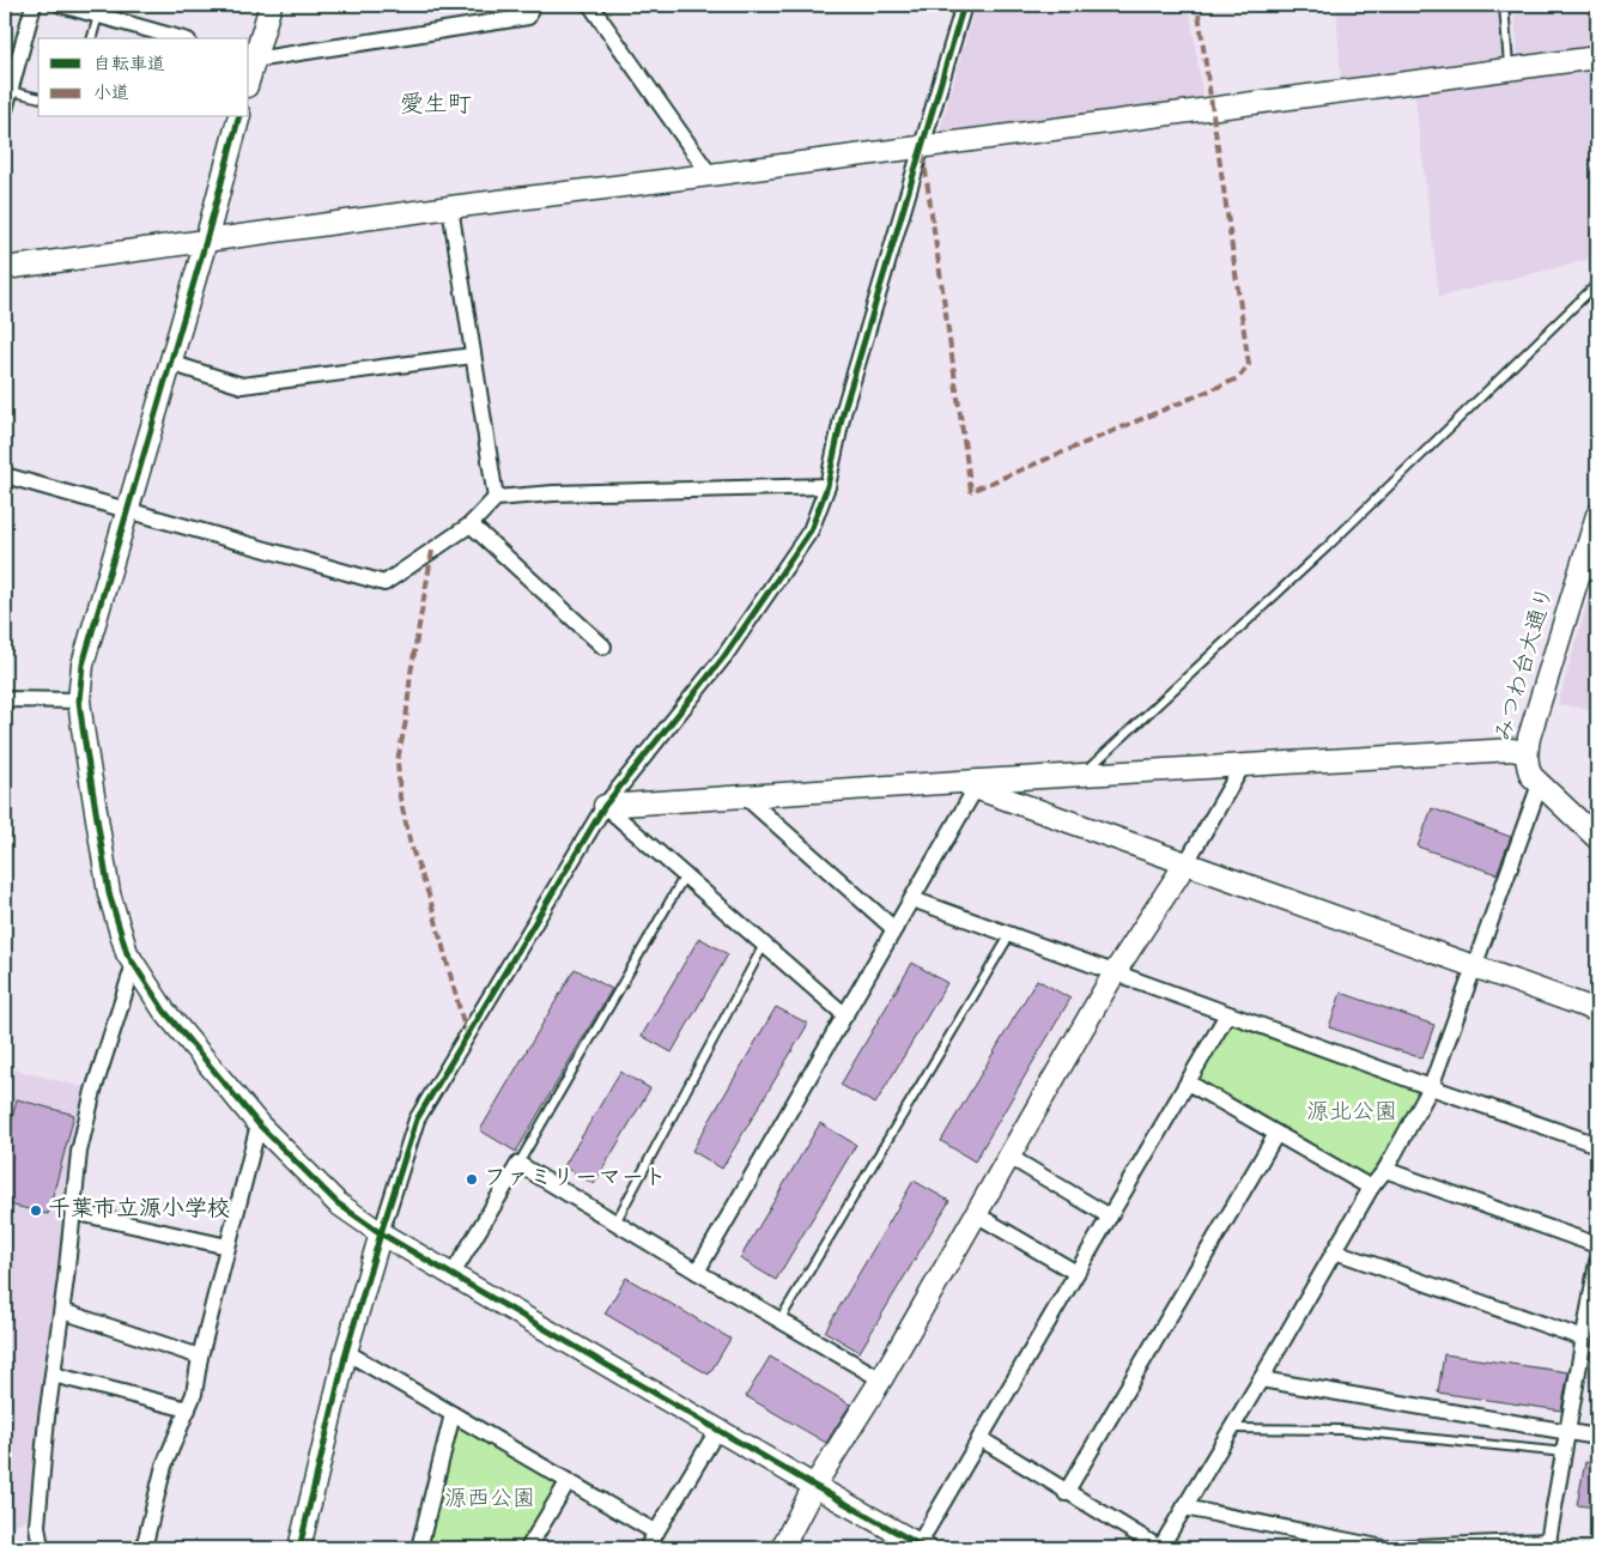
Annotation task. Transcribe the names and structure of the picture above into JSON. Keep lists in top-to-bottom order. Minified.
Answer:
{"streets":{"street":["みつわ台大通り"]},"districts":["愛生町"],"parks":["源北公園","源西公園"],"places":["ファミリーマート","千葉市立源小学校"],"legend":["自転車道","小道"]}
